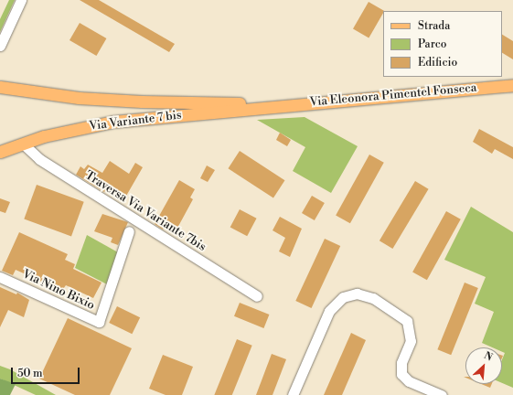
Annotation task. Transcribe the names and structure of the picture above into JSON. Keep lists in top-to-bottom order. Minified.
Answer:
{"streets":{"main road":["Via Eleonora Pimentel Fonseca","Via Variante 7 bis"],"street":["Traversa Via Variante 7bis","Via Nino Bixio"]},"crossings":[["Via Eleonora Pimentel Fonseca","Via Variante 7 bis"],["Via Variante 7 bis","Traversa Via Variante 7bis"]],"legend":["Strada","Parco","Edificio"],"scale_bar":"50 m","north":"top right"}
